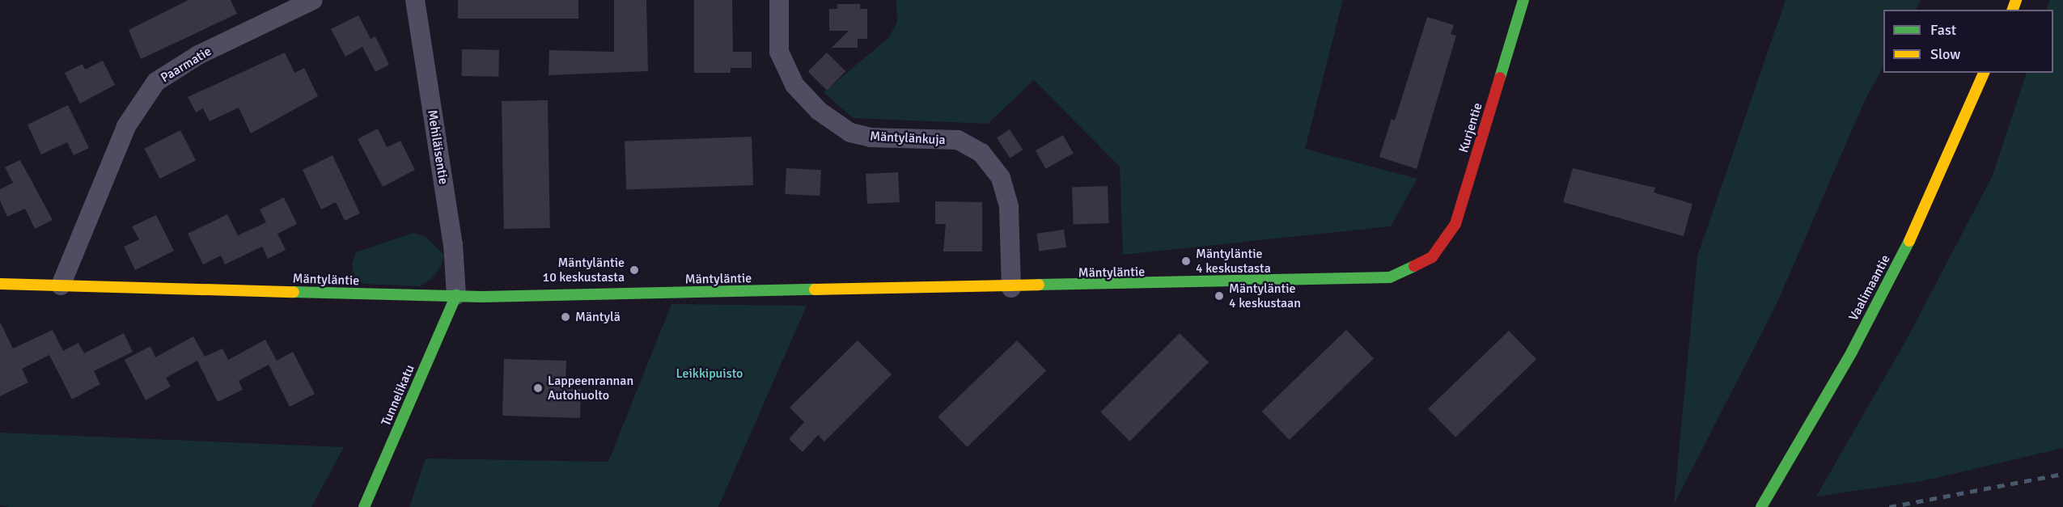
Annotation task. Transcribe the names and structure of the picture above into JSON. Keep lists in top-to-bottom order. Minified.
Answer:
{"streets":{"street":["Paarmatie","Kurjentie","Mäntylänkuja","Mehiläisentie","Mäntyläntie","Vaalimaantie","Tunnelikatu"]},"crossings":[["Paarmatie","Mäntyläntie"],["Kurjentie","Mäntyläntie"],["Mäntylänkuja","Mäntyläntie"],["Mehiläisentie","Mäntyläntie"],["Mehiläisentie","Tunnelikatu"],["Mäntyläntie","Tunnelikatu"]],"parks":["Leikkipuisto"],"places":["Mäntyläntie 4 keskustasta","Mäntyläntie 10 keskustasta","Mäntyläntie 4 keskustaan","Mäntylä","Lappeenrannan Autohuolto"],"legend":["Fast","Slow"]}
